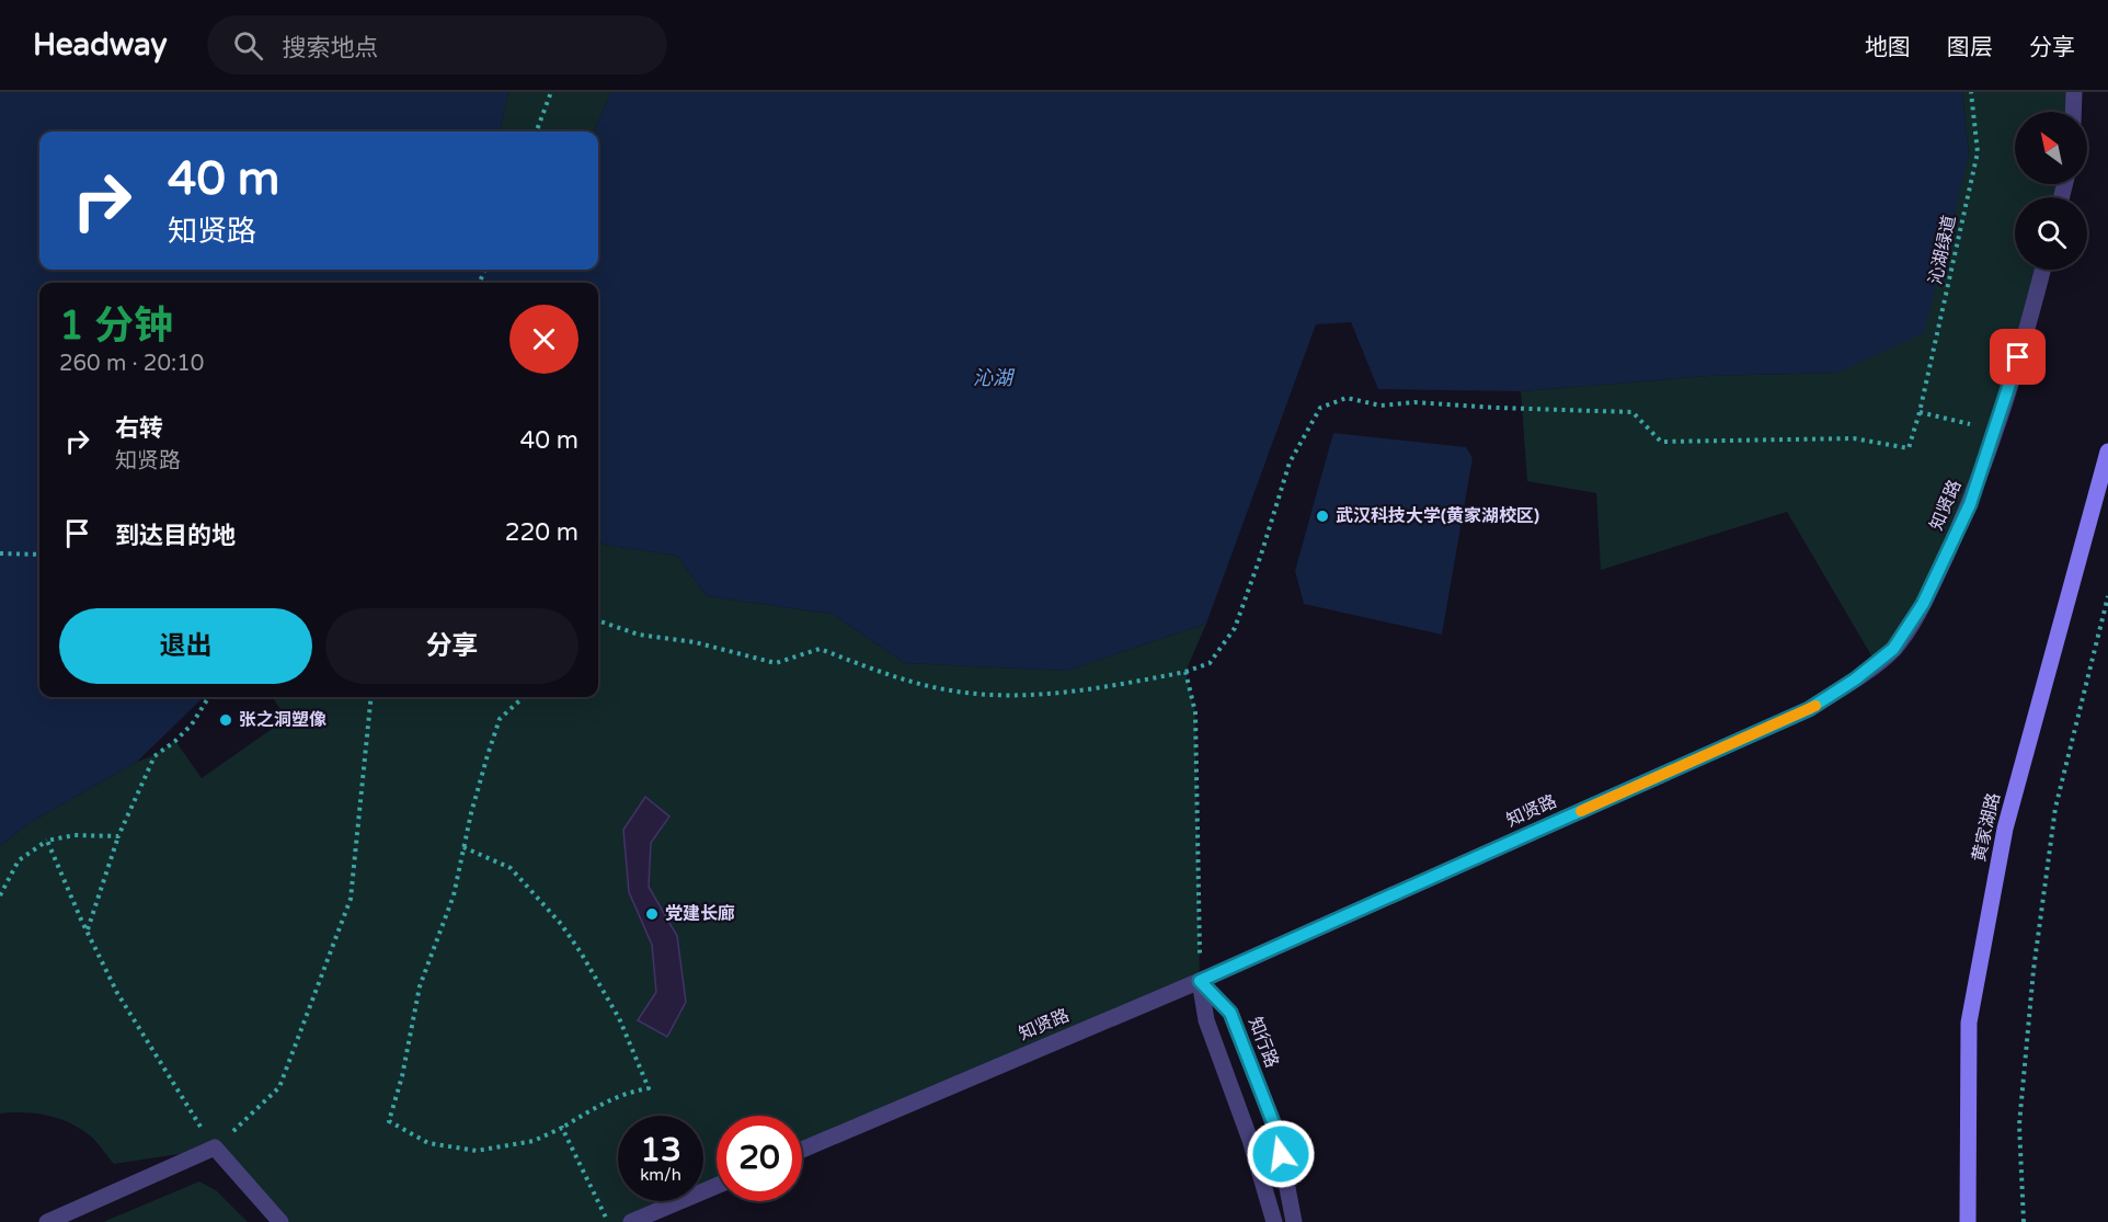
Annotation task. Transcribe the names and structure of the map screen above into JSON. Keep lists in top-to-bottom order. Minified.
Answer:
{"streets":{"street":["黄家湖路"],"lane":["知贤路","知行路"],"path":["沁湖绿道"]},"crossings":[["知贤路","知行路"]],"water":["沁湖"],"places":["武汉科技大学(黄家湖校区)","张之洞塑像","党建长廊"],"north":"top left","page":{"header":"Headway","search":"搜索地点","nav":["地图","图层","分享"],"turn":["40 m","知贤路"],"heading":["1 分钟","260 m · 20:10"],"list":[{"name":"右转","note":"知贤路","value":"40 m"},{"name":"到达目的地","value":"220 m"}],"buttons":["退出","分享"],"speed":"13 km/h","limit":"20"}}
